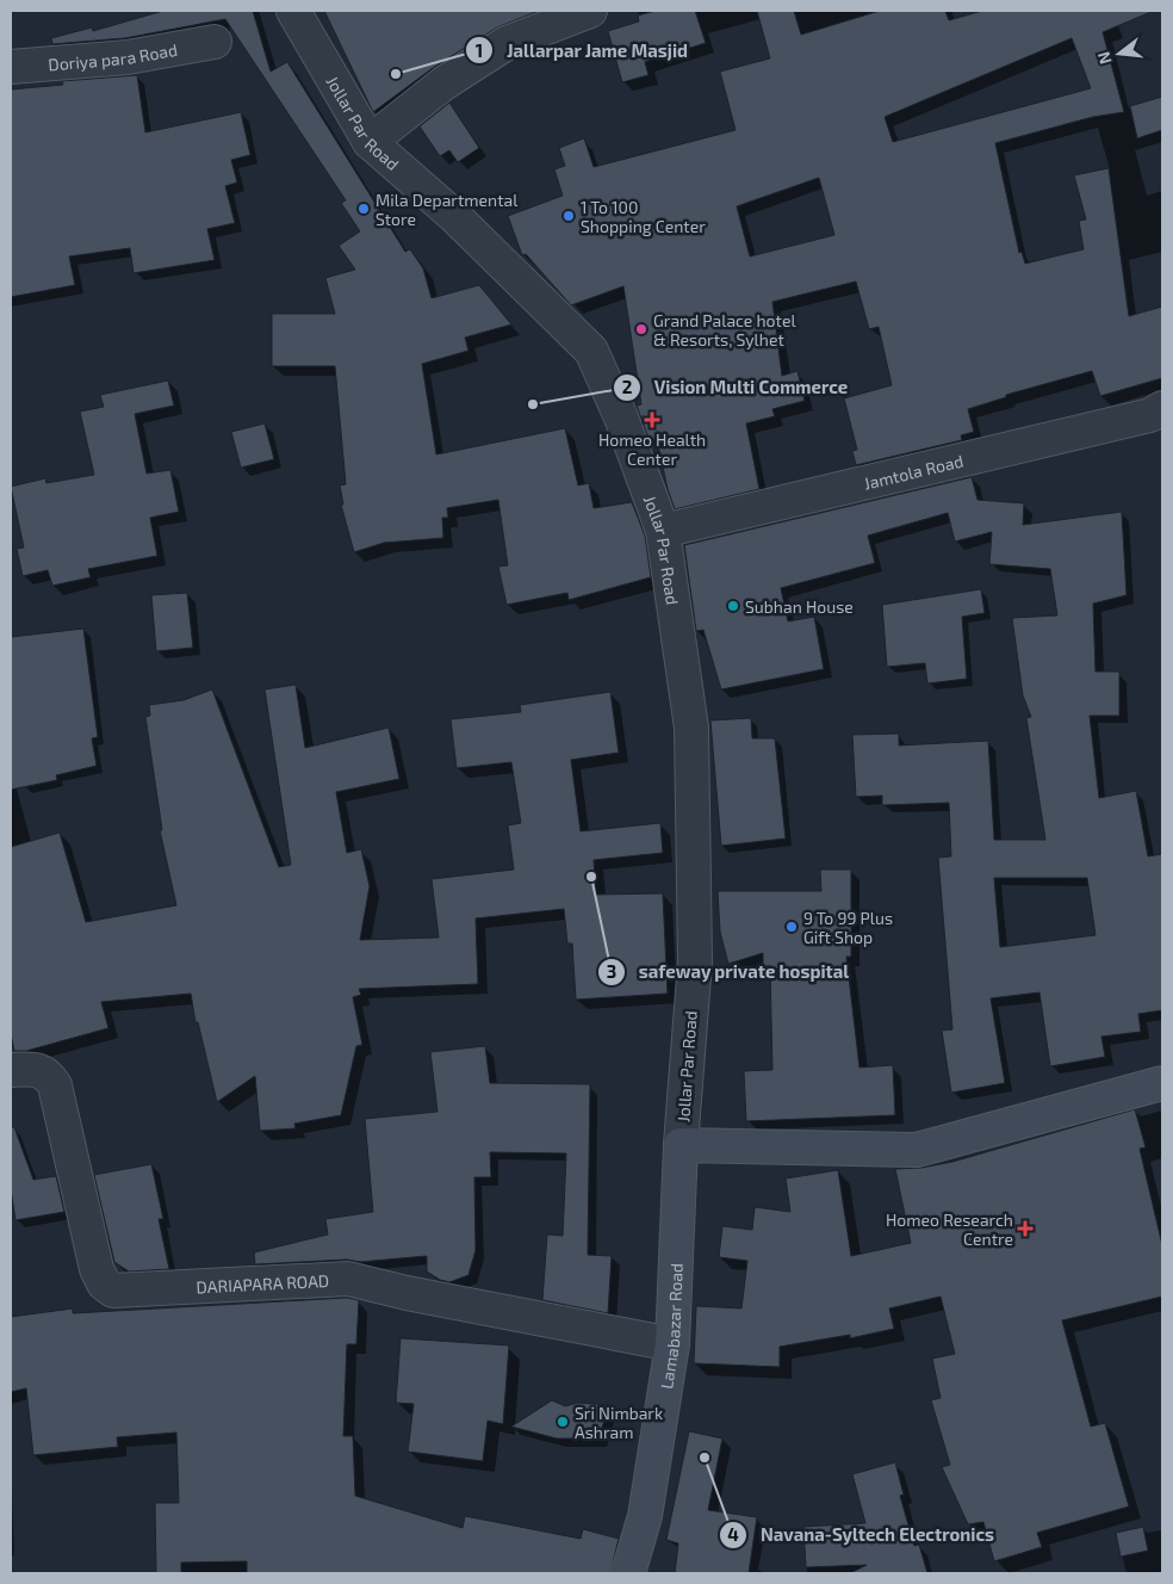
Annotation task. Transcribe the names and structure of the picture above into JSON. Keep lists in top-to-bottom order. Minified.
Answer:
{"streets":{"street":["Doriya para Road","Jollar Par Road","Jamtola Road","DARIAPARA ROAD","Lamabazar Road"]},"crossings":[["Jollar Par Road","Jamtola Road"],["Jollar Par Road","Lamabazar Road"],["DARIAPARA ROAD","Lamabazar Road"]],"places":{"other":["Jallarpar Jame Masjid","Mila Departmental Store","1 To 100 Shopping Center","Grand Palace hotel & Resorts, Sylhet","Vision Multi Commerce","Subhan House","safeway private hospital","9 To 99 Plus Gift Shop","Sri Nimbark Ashram","Navana-Syltech Electronics"],"health":["Homeo Health Center","Homeo Research Centre"]},"north":"left"}
